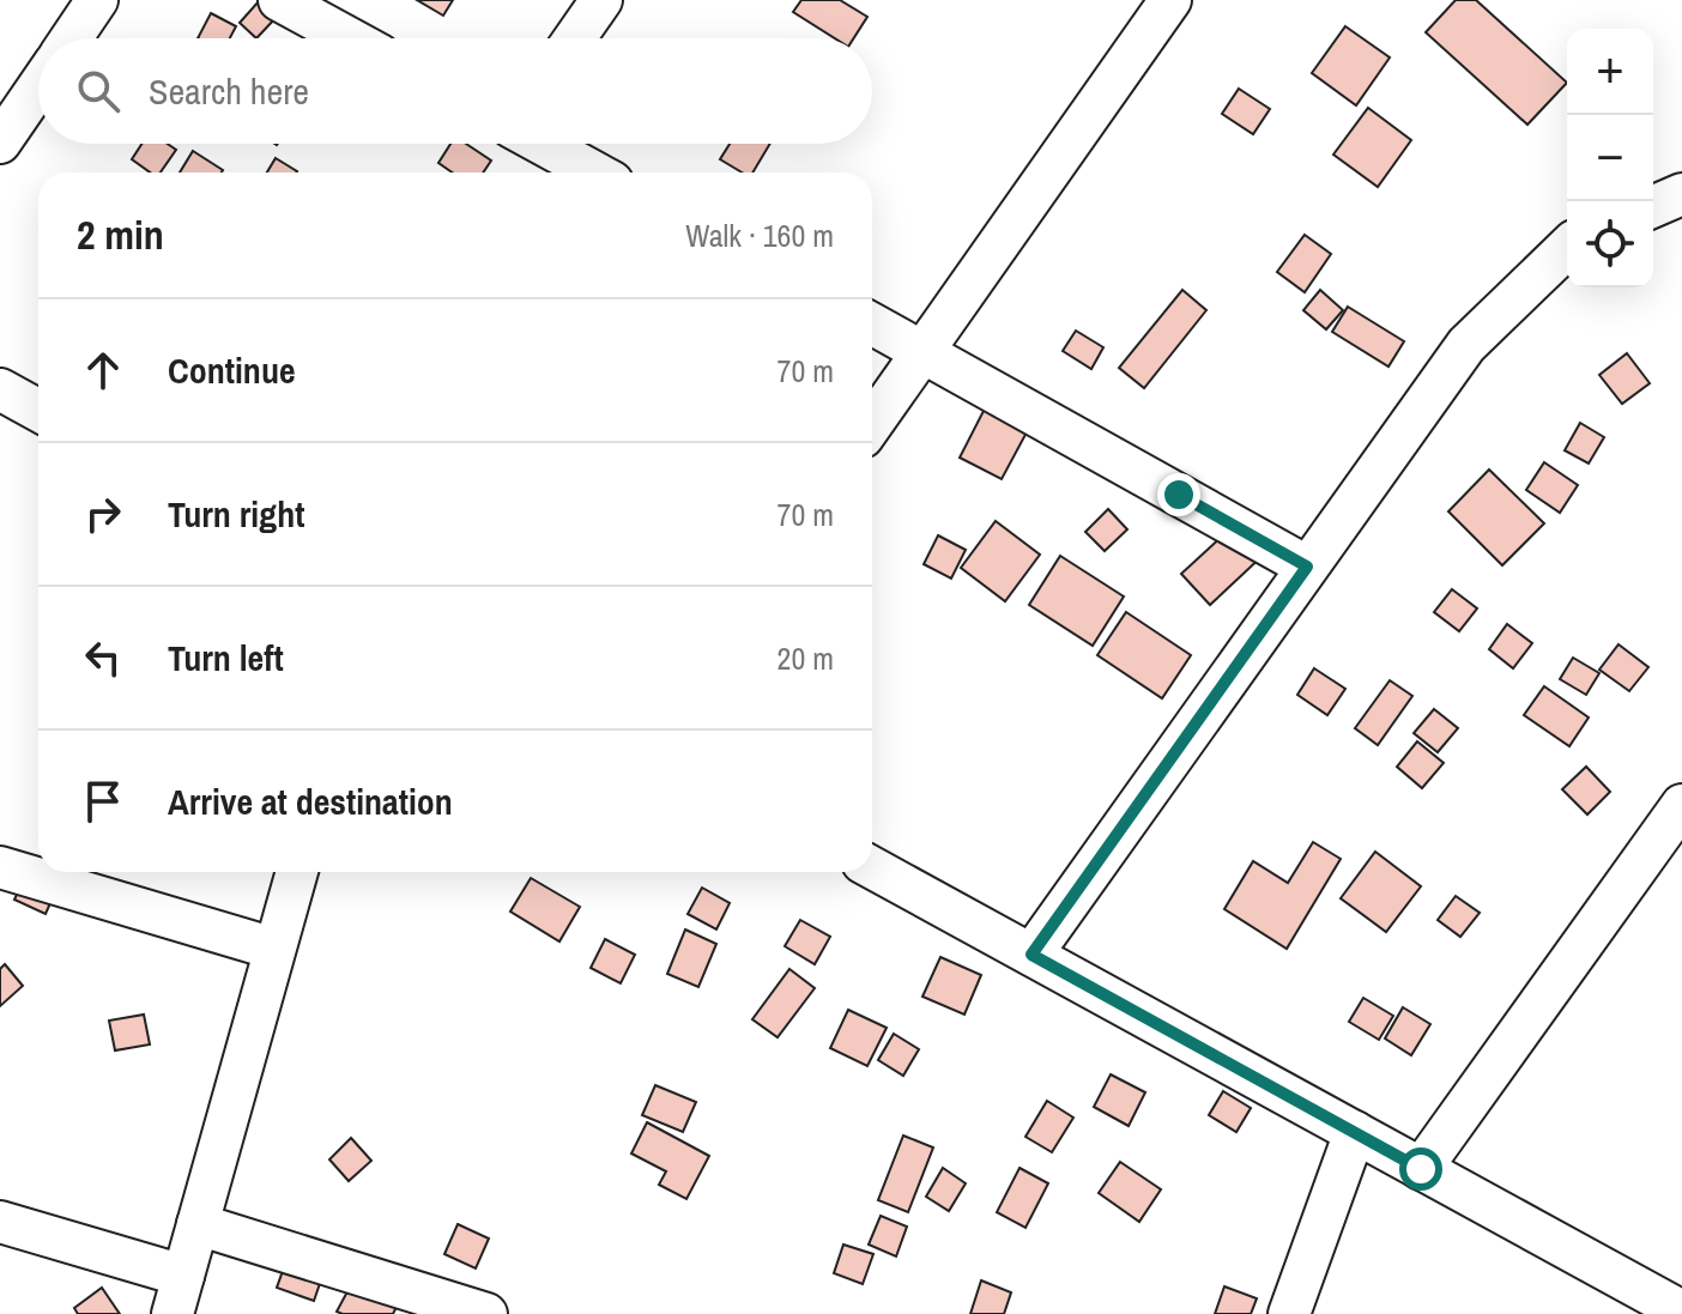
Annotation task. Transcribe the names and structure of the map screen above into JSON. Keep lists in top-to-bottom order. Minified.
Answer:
{"page":{"map_buttons":["+","−"],"search":"Search here","heading":["2 min","Walk · 160 m"],"list":[["Continue","70 m"],["Turn right","70 m"],["Turn left","20 m"],"Arrive at destination"]}}
